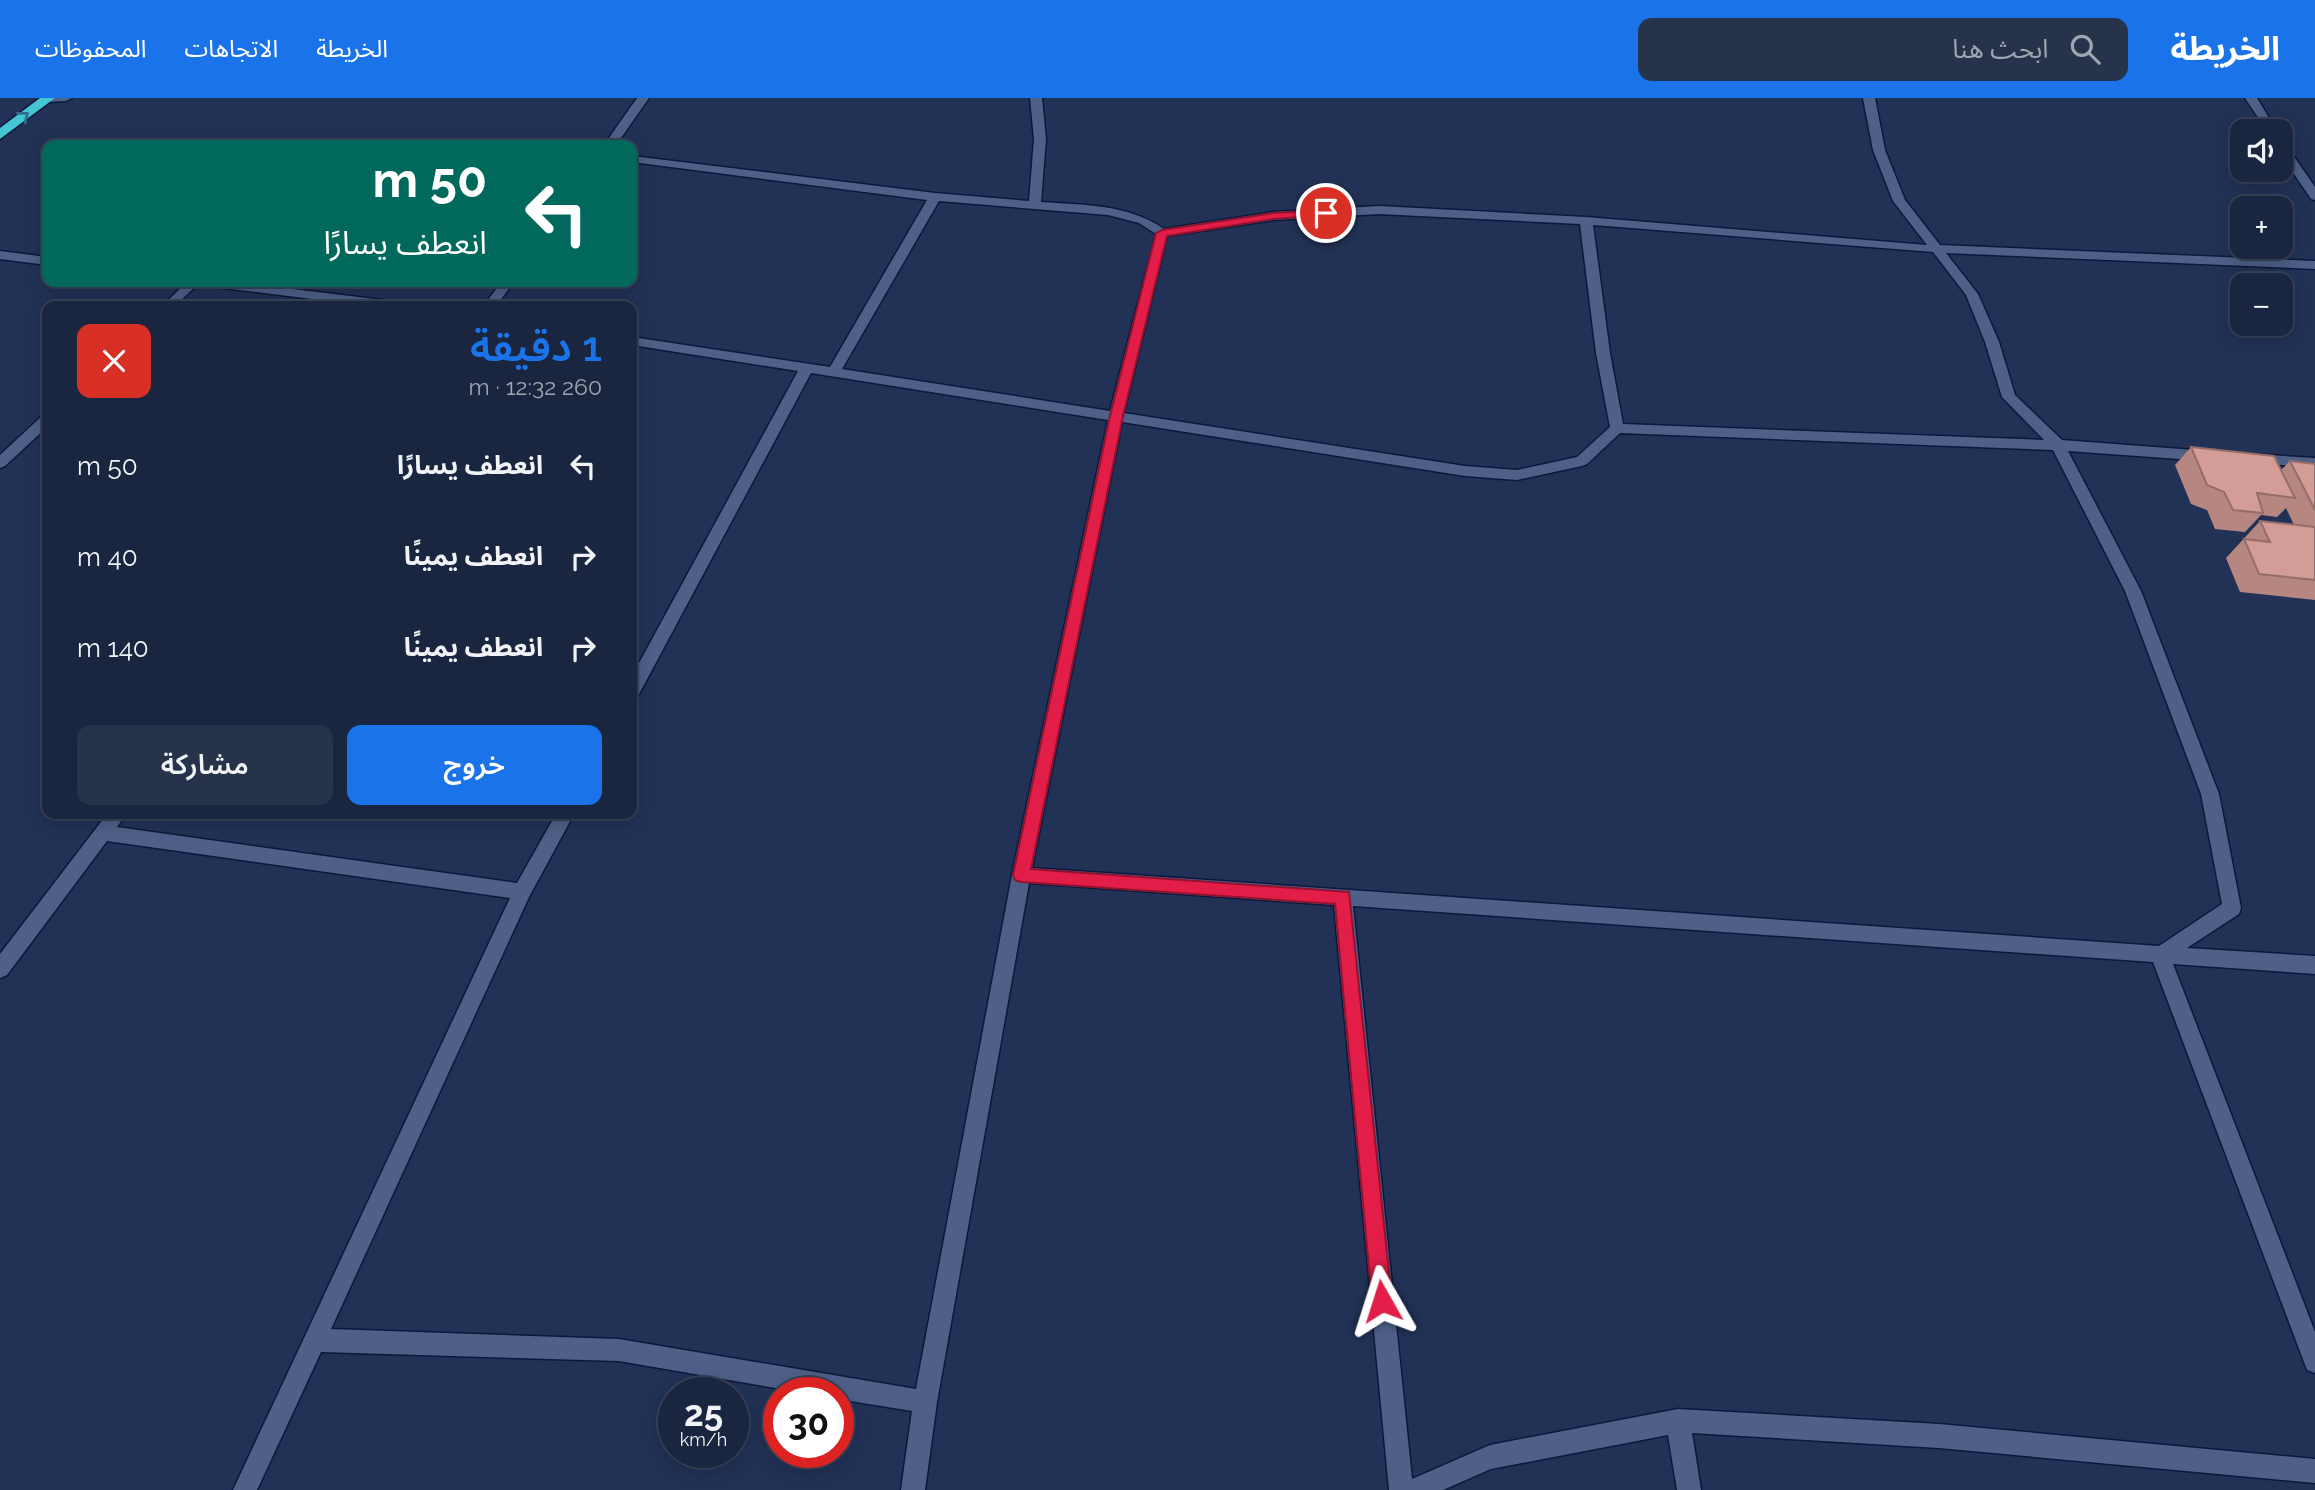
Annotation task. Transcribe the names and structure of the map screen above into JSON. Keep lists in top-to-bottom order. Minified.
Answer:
{"page":{"header":"الخريطة","search":"ابحث هنا","nav":["الخريطة","الاتجاهات","المحفوظات"],"map_buttons":["+","−"],"turn":["50 m","انعطف يسارًا"],"heading":["1 دقيقة","260 m · 12:32"],"list":[{"name":"انعطف يسارًا","value":"50 m"},{"name":"انعطف يمينًا","value":"40 m"},{"name":"انعطف يمينًا","value":"140 m"}],"buttons":["خروج","مشاركة"],"speed":"25 km/h","limit":"30"}}
